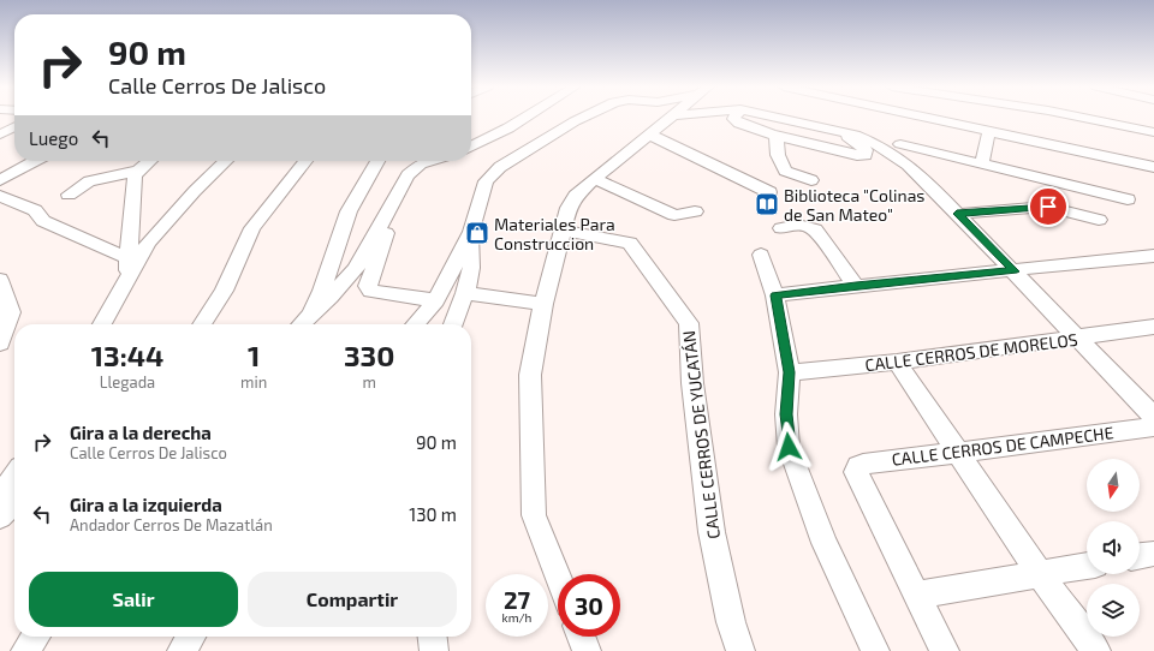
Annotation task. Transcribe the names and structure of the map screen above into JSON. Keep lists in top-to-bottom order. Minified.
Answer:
{"streets":{"street":["CALLE CERROS DE MORELOS","CALLE CERROS DE YUCATÁN","CALLE CERROS DE CAMPECHE"]},"places":{"library":["Biblioteca \"Colinas de San Mateo\""],"shop":["Materiales Para Construccion"]},"north":"bottom","page":{"turn":["90 m","Calle Cerros De Jalisco"],"then":"Luego","eta":["13:44","Llegada","1","min","330","m"],"list":[{"name":"Gira a la derecha","note":"Calle Cerros De Jalisco","value":"90 m"},{"name":"Gira a la izquierda","note":"Andador Cerros De Mazatlán","value":"130 m"}],"buttons":["Salir","Compartir"],"speed":"27 km/h","limit":"30"}}
